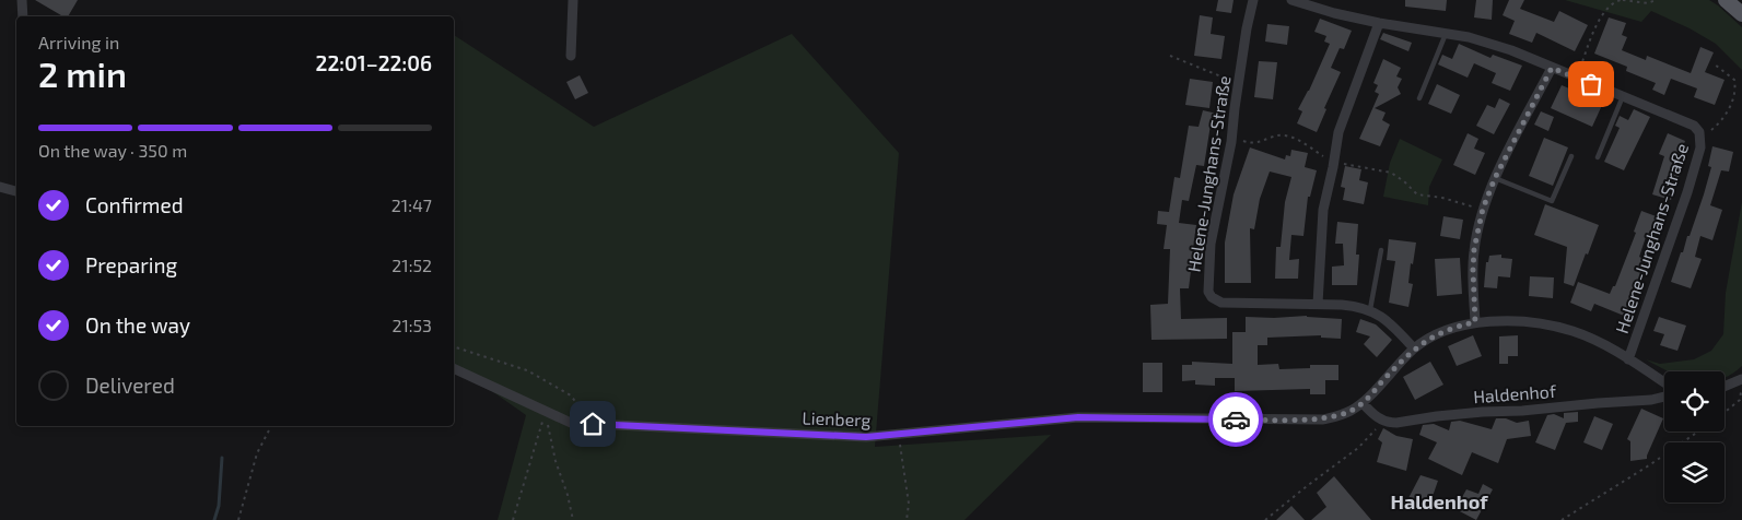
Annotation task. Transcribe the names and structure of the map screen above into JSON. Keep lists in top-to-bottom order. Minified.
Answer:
{"streets":{"street":["Helene-Junghans-Straße","Haldenhof","Lienberg"]},"districts":["Haldenhof"],"page":{"heading":["2 min","Arriving in","22:01–22:06"],"bar":"On the way · 350 m","list":[["Confirmed","21:47"],["Preparing","21:52"],["On the way","21:53"],"Delivered"]}}
